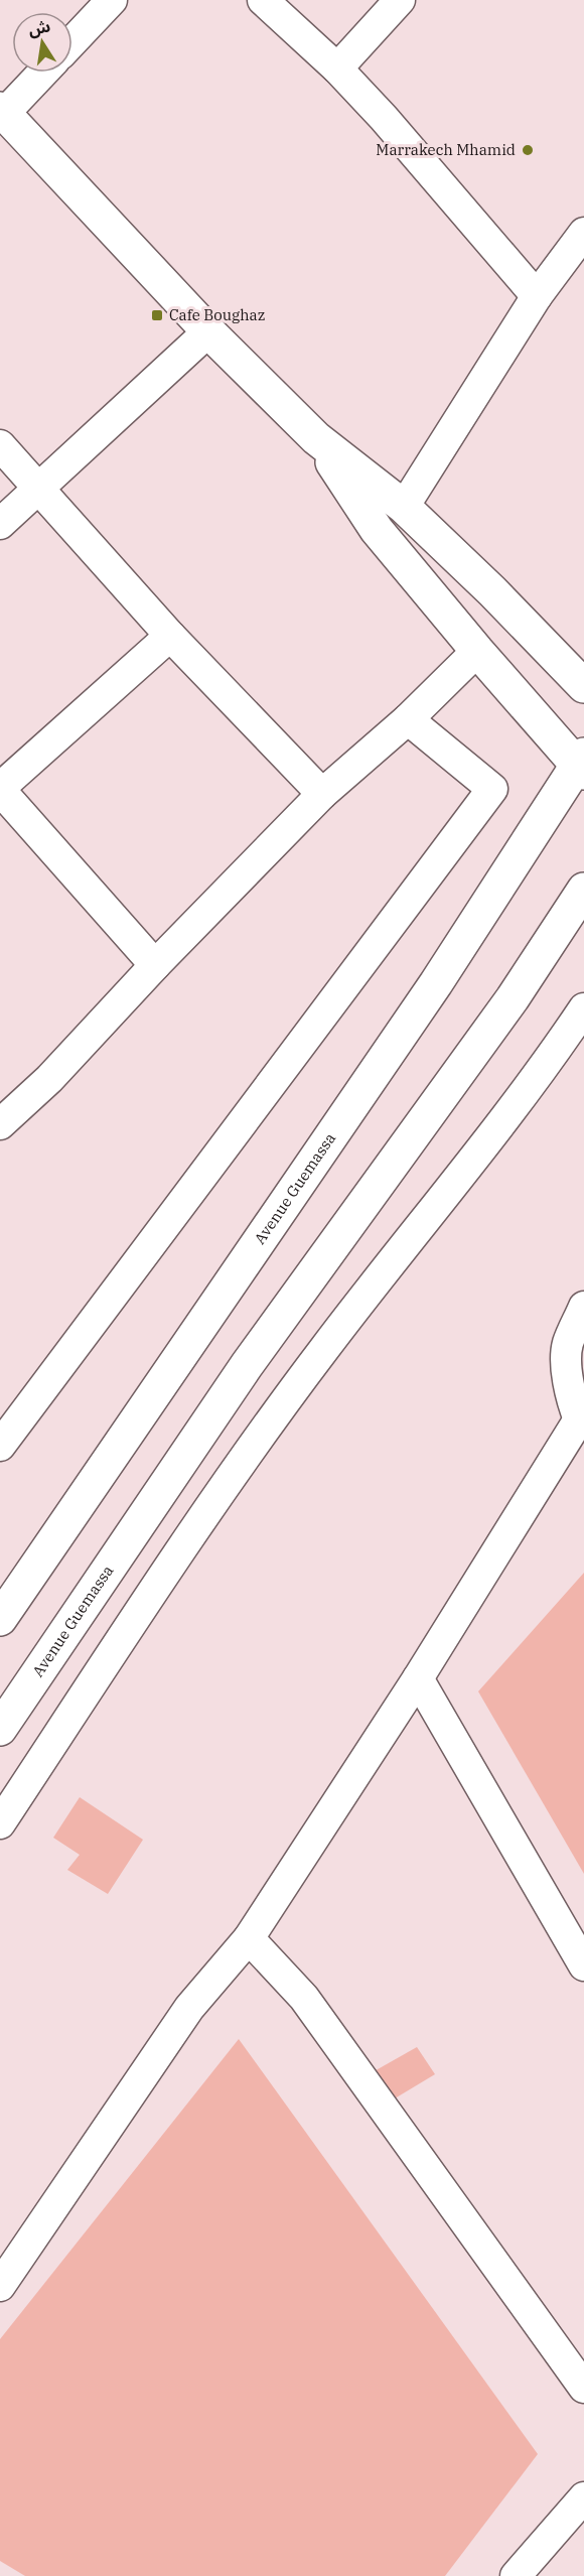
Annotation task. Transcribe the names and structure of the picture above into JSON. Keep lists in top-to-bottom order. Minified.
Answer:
{"streets":{"main road":["Avenue Guemassa"]},"places":{"other":["Marrakech Mhamid"],"transit":["Cafe Boughaz"]},"north":"top"}
